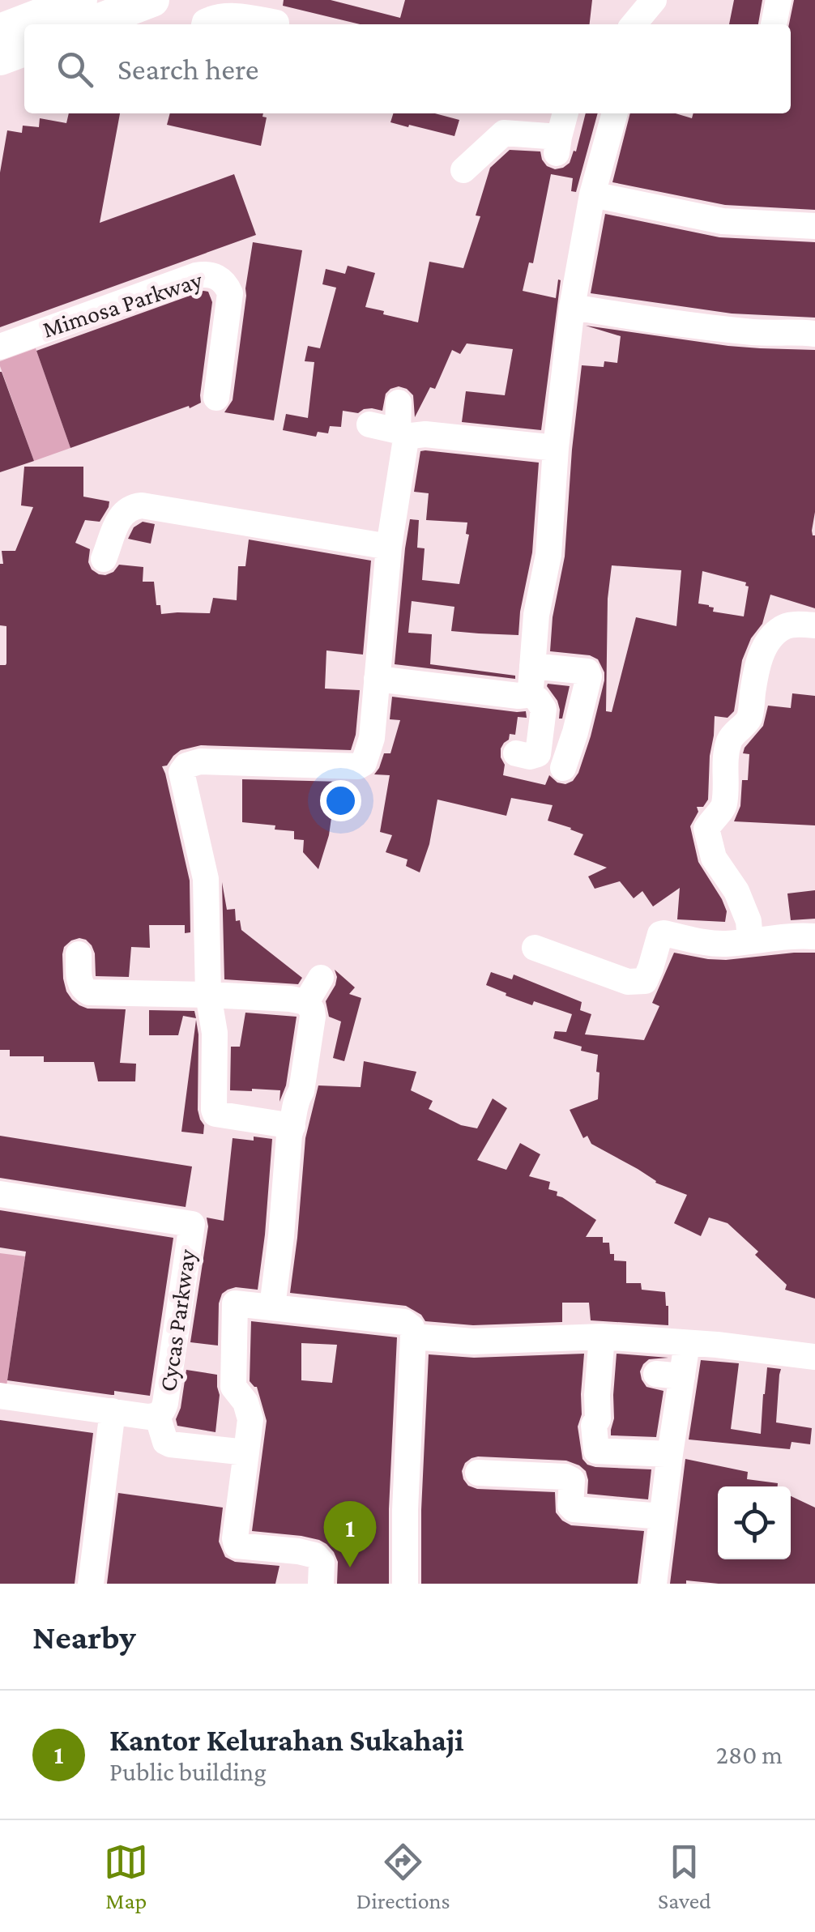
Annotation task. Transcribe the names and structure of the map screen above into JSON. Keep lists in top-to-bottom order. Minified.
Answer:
{"streets":{"street":["Mimosa Parkway","Cycas Parkway"]},"page":{"search":"Search here","pins":"1","heading":"Nearby","list":[{"mark":"1","name":"Kantor Kelurahan Sukahaji","note":"Public building","value":"280 m"}],"nav":["Map","Directions","Saved"]}}
